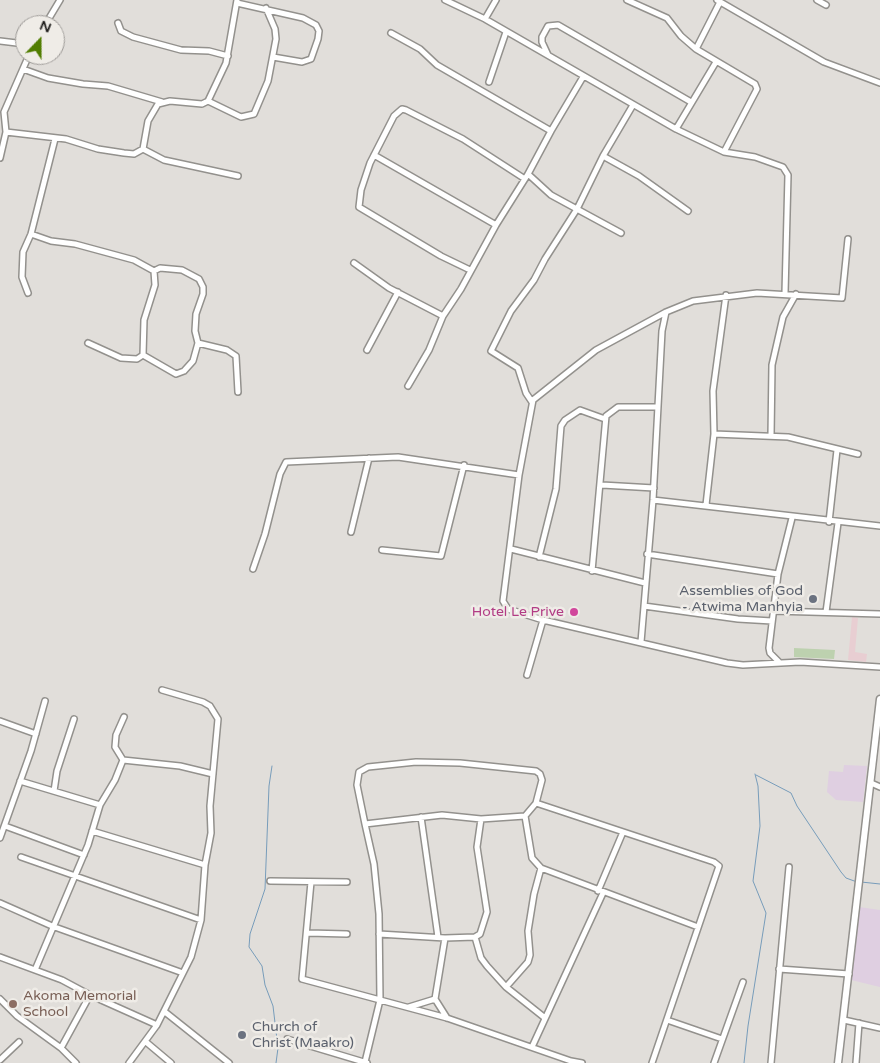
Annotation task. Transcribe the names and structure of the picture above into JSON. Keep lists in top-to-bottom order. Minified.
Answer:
{"places":["Assemblies of God - Atwima Manhyia","Hotel Le Prive","Akoma Memorial School","Church of Christ (Maakro)"],"north":"top"}
